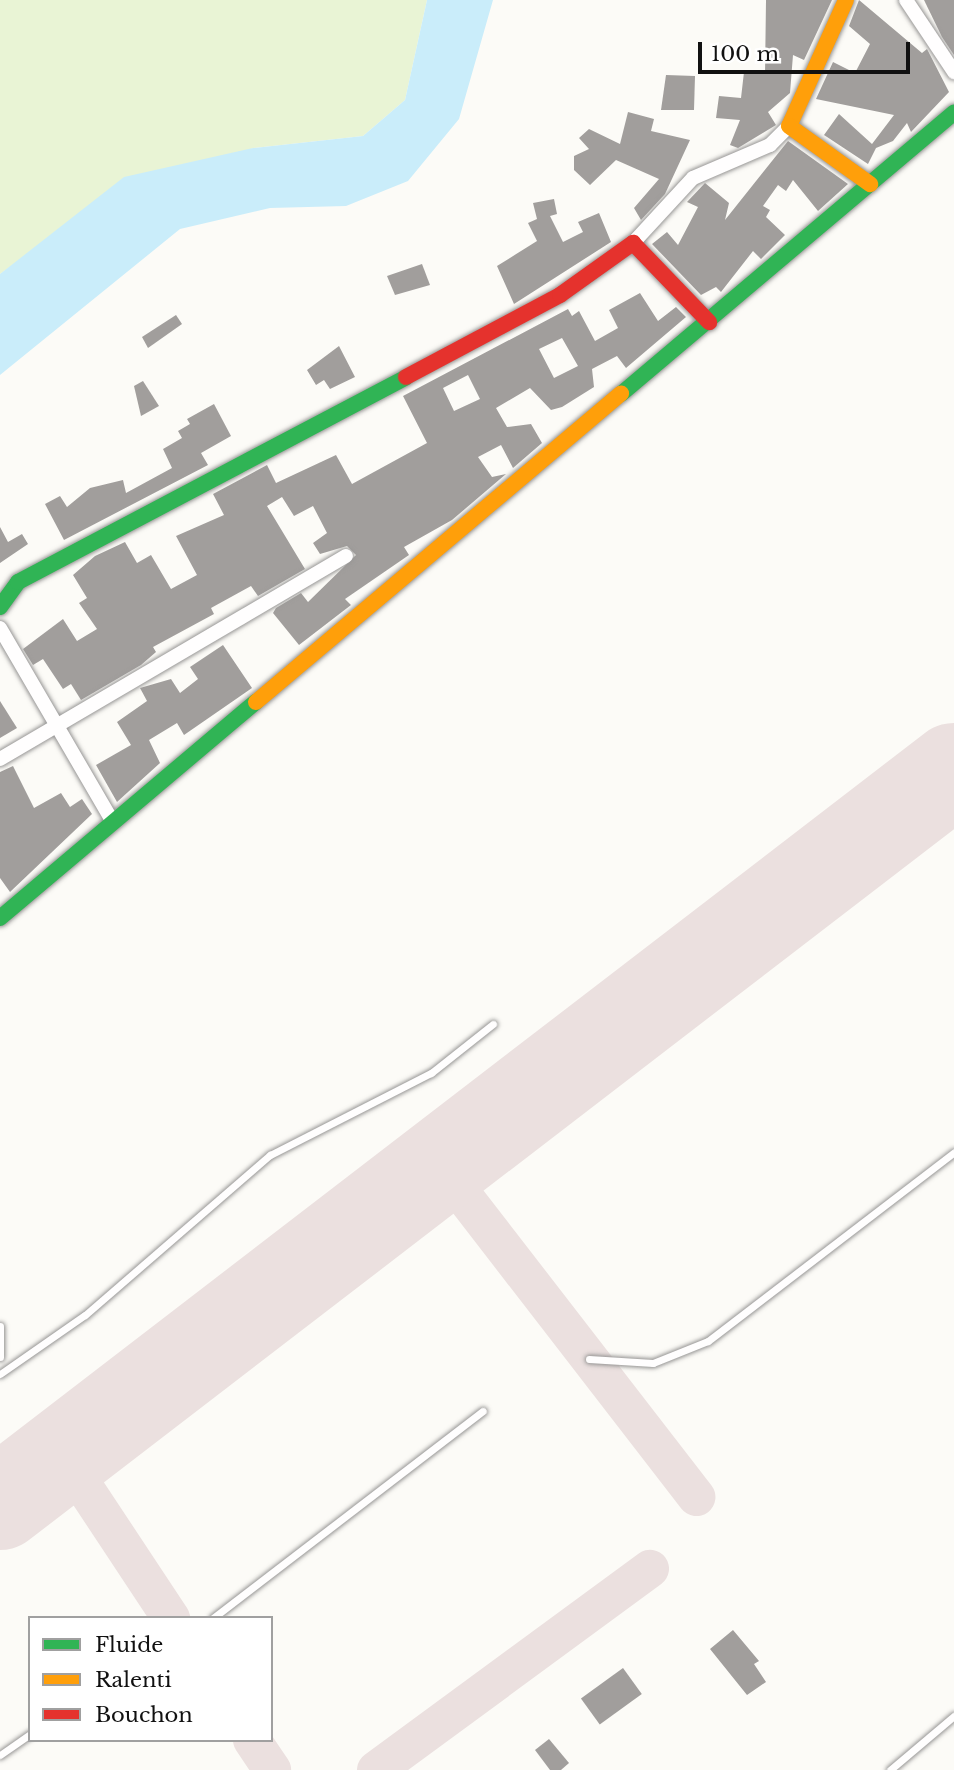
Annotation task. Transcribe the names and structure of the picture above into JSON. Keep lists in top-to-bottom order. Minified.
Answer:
{"legend":["Fluide","Ralenti","Bouchon"],"scale_bar":"100 m"}
